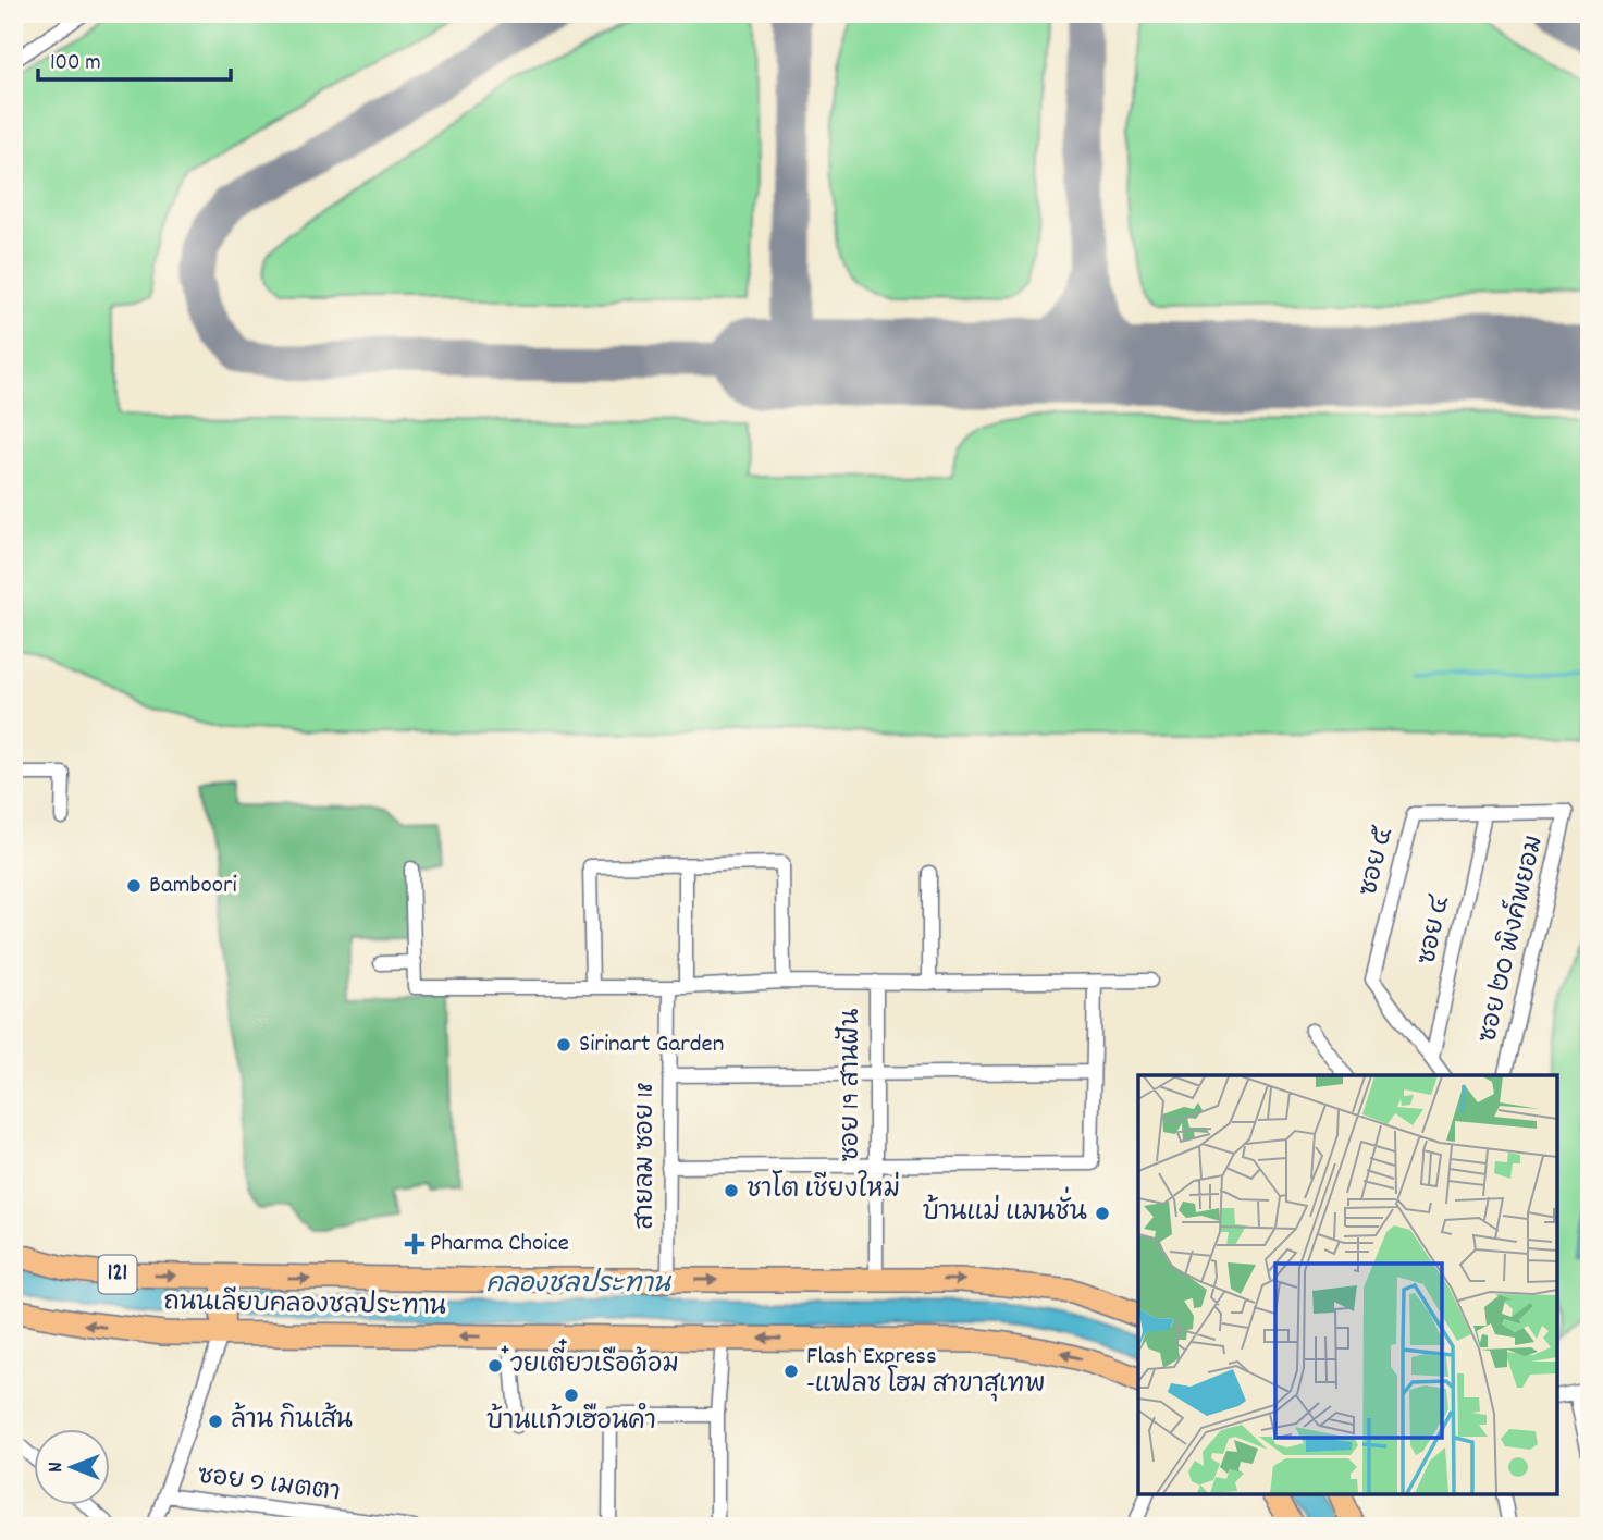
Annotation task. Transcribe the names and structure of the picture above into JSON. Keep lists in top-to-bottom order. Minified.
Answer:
{"streets":{"main road":["121","ถนนเลียบคลองชลประทาน"],"street":["ซอย ๕","ซอย ๔","ซอย ๒๐ พิงค์พยอม","ซอย 19 สานฝัน","สายลม ซอย 18","ซอย ๑ เมตตา"]},"crossings":[["ซอย ๕","ซอย ๔"],["ซอย ๕","ซอย ๒๐ พิงค์พยอม"],["ซอย 19 สานฝัน","ถนนเลียบคลองชลประทาน"],["สายลม ซอย 18","ถนนเลียบคลองชลประทาน"]],"water":["คลองชลประทาน"],"places":{"other":["Bamboori","Sirinart Garden","ชาโต เชียงใหม่","บ้านแม่ แมนชั่น","๋วยเตี๋ยวเรือต้อม","Flash Express -แฟลช โฮม สาขาสุเทพ","บ้านแก้วเฮือนคำ","ล้าน กินเส้น"],"health":["Pharma Choice"]},"scale_bar":"100 m","north":"left"}
